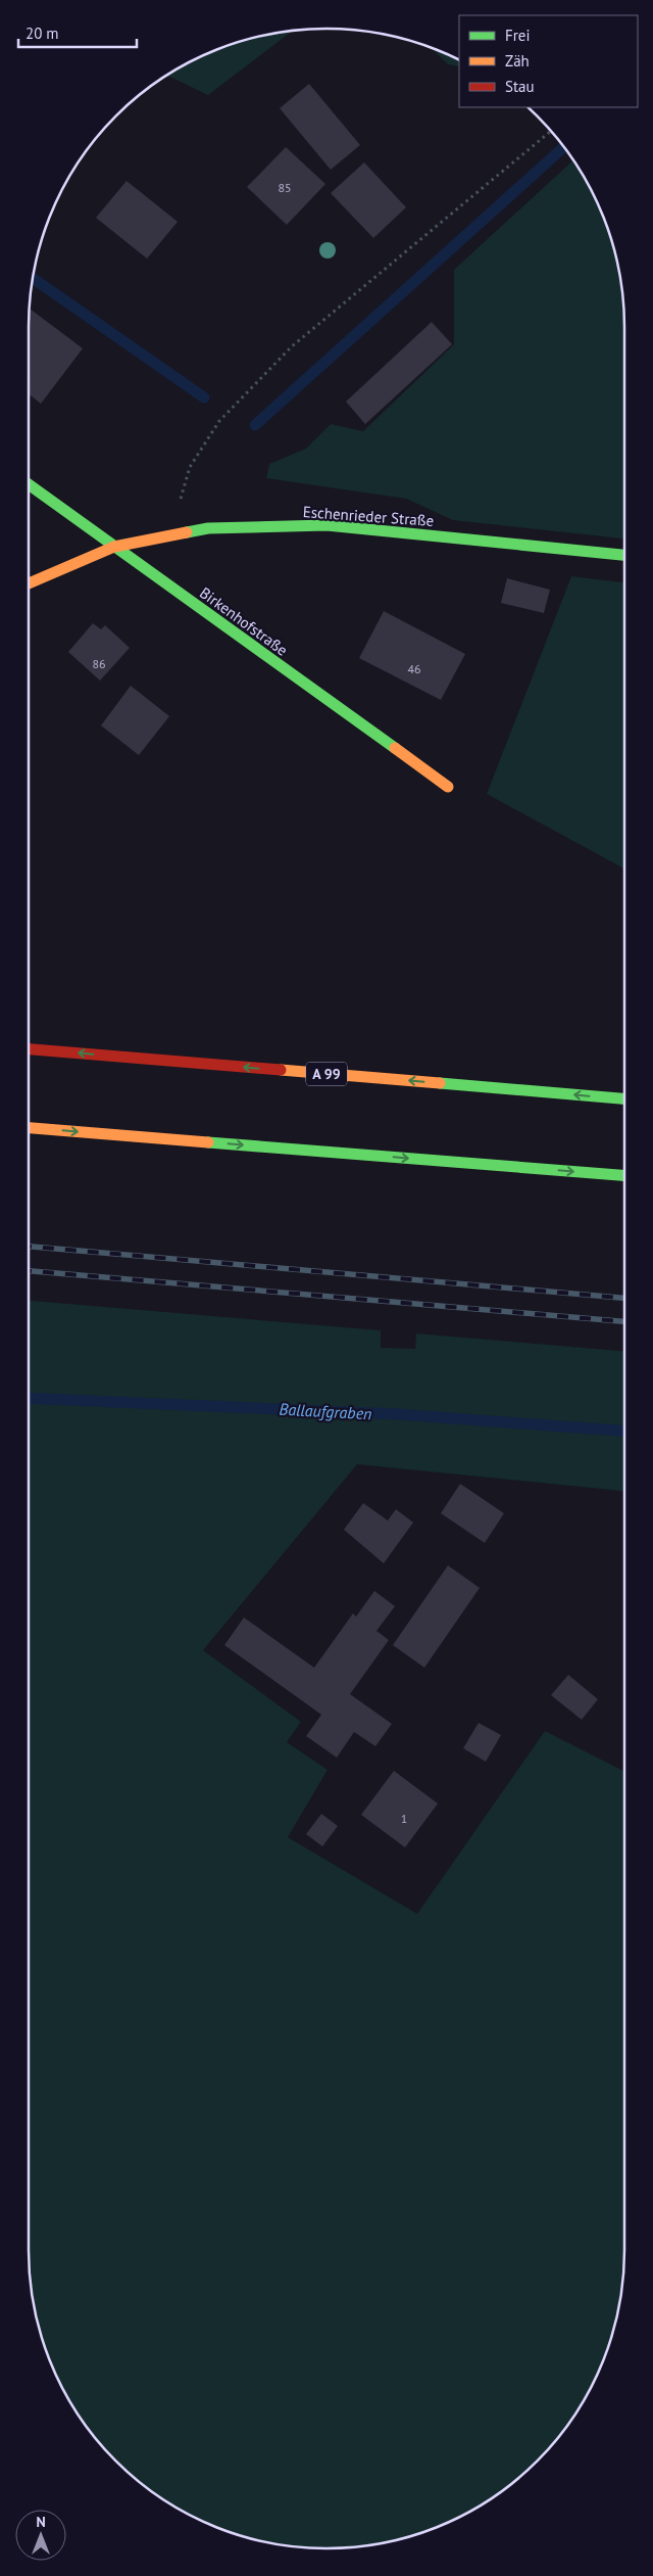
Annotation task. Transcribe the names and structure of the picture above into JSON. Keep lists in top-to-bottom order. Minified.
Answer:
{"streets":{"main road":["Eschenrieder Straße","Birkenhofstraße","A 99"]},"crossings":[["Eschenrieder Straße","Birkenhofstraße"]],"water":["Ballaufgraben"],"house_numbers":["85","86","46","1"],"legend":["Frei","Zäh","Stau"],"scale_bar":"20 m","north":"top"}
